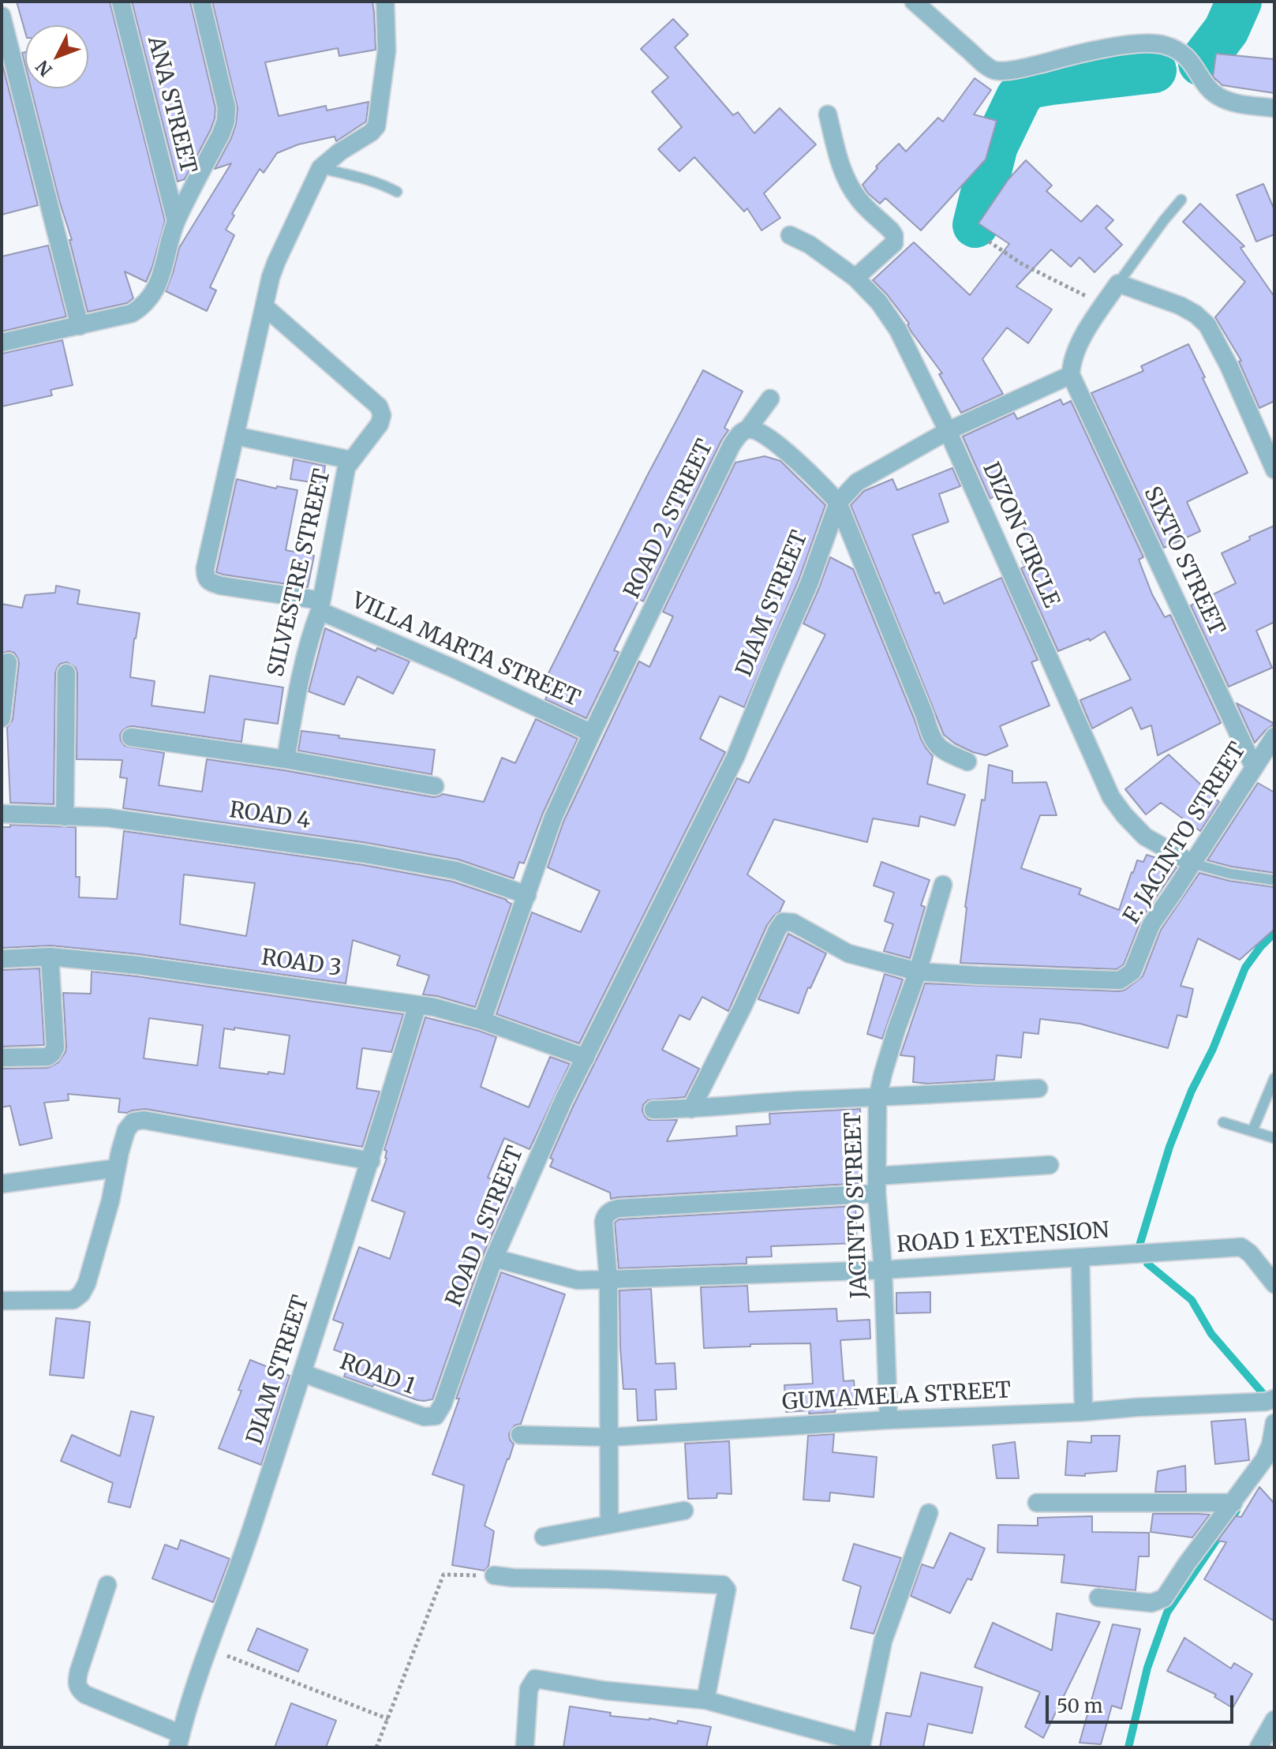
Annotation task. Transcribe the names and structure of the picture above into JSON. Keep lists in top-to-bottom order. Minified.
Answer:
{"streets":{"street":["ANA STREET","ROAD 2 STREET","DIZON CIRCLE","SIXTO STREET","SILVESTRE STREET","DIAM STREET","VILLA MARTA STREET","ROAD 4","F. JACINTO STREET","ROAD 3","JACINTO STREET","ROAD 1 STREET","ROAD 1 EXTENSION","ROAD 1","GUMAMELA STREET"]},"crossings":[["ROAD 2 STREET","VILLA MARTA STREET"],["ROAD 2 STREET","ROAD 4"],["ROAD 2 STREET","ROAD 3"],["DIZON CIRCLE","DIAM STREET"],["DIZON CIRCLE","F. JACINTO STREET"],["SIXTO STREET","DIAM STREET"],["SIXTO STREET","F. JACINTO STREET"],["SILVESTRE STREET","VILLA MARTA STREET"],["DIAM STREET","ROAD 3"],["DIAM STREET","ROAD 1 STREET"],["DIAM STREET","ROAD 1"],["F. JACINTO STREET","JACINTO STREET"],["ROAD 3","ROAD 1 STREET"],["JACINTO STREET","ROAD 1 EXTENSION"],["JACINTO STREET","GUMAMELA STREET"],["ROAD 1 STREET","ROAD 1 EXTENSION"],["ROAD 1 STREET","ROAD 1"]],"scale_bar":"50 m","north":"bottom left"}
